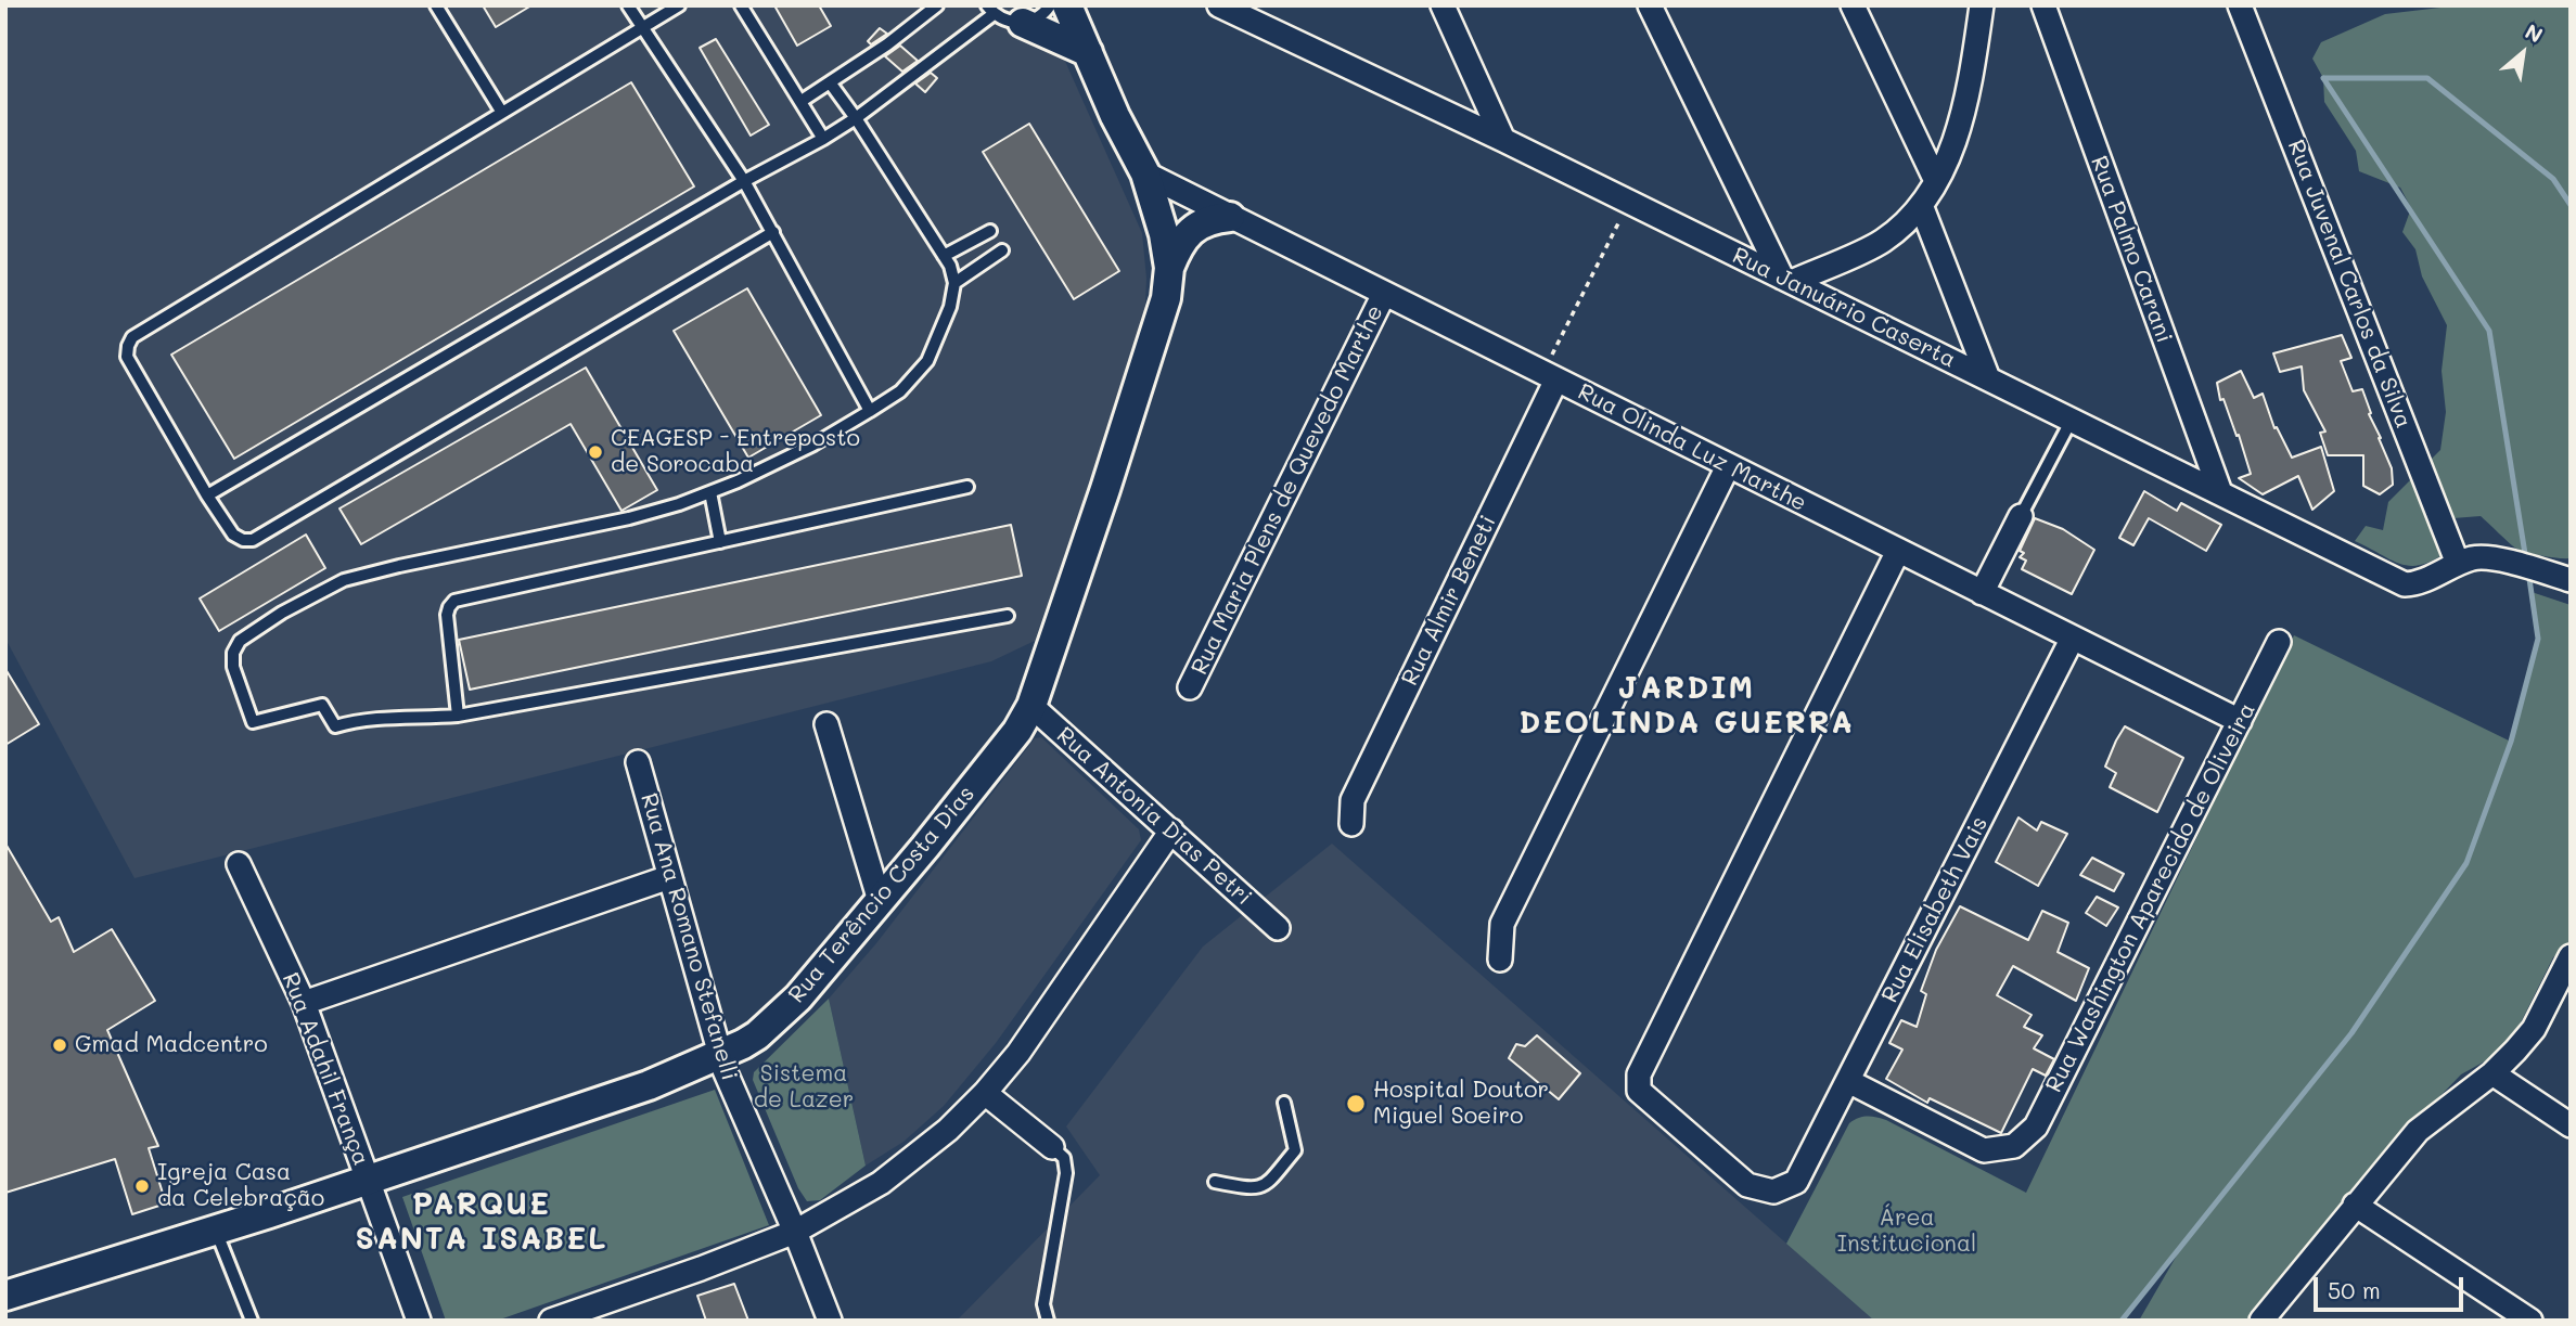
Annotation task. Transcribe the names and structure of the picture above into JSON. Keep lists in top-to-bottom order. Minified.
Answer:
{"streets":{"street":["Rua Palmo Carani","Rua Juvenal Carlos da Silva","Rua Januário Caserta","Rua Olinda Luz Marthe","Rua Maria Plens de Quevedo Marthe","Rua Almir Beneti","Rua Antonia Dias Petri","Rua Terêncio Costa Dias","Rua Washington Aparecido de Oliveira","Rua Elisabeth Vais","Rua Ana Romano Stefanelli","Rua Adahil França"]},"crossings":[["Rua Palmo Carani","Rua Januário Caserta"],["Rua Juvenal Carlos da Silva","Rua Januário Caserta"],["Rua Olinda Luz Marthe","Rua Maria Plens de Quevedo Marthe"],["Rua Olinda Luz Marthe","Rua Almir Beneti"],["Rua Olinda Luz Marthe","Rua Terêncio Costa Dias"],["Rua Olinda Luz Marthe","Rua Washington Aparecido de Oliveira"],["Rua Olinda Luz Marthe","Rua Elisabeth Vais"],["Rua Antonia Dias Petri","Rua Terêncio Costa Dias"],["Rua Terêncio Costa Dias","Rua Ana Romano Stefanelli"],["Rua Terêncio Costa Dias","Rua Adahil França"],["Rua Washington Aparecido de Oliveira","Rua Elisabeth Vais"]],"districts":["JARDIM DEOLINDA GUERRA","PARQUE SANTA ISABEL"],"parks":["Sistema de Lazer","Área Institucional"],"places":["CEAGESP - Entreposto de Sorocaba","Gmad Madcentro","Hospital Doutor Miguel Soeiro","Igreja Casa da Celebração"],"scale_bar":"50 m","north":"top right"}
